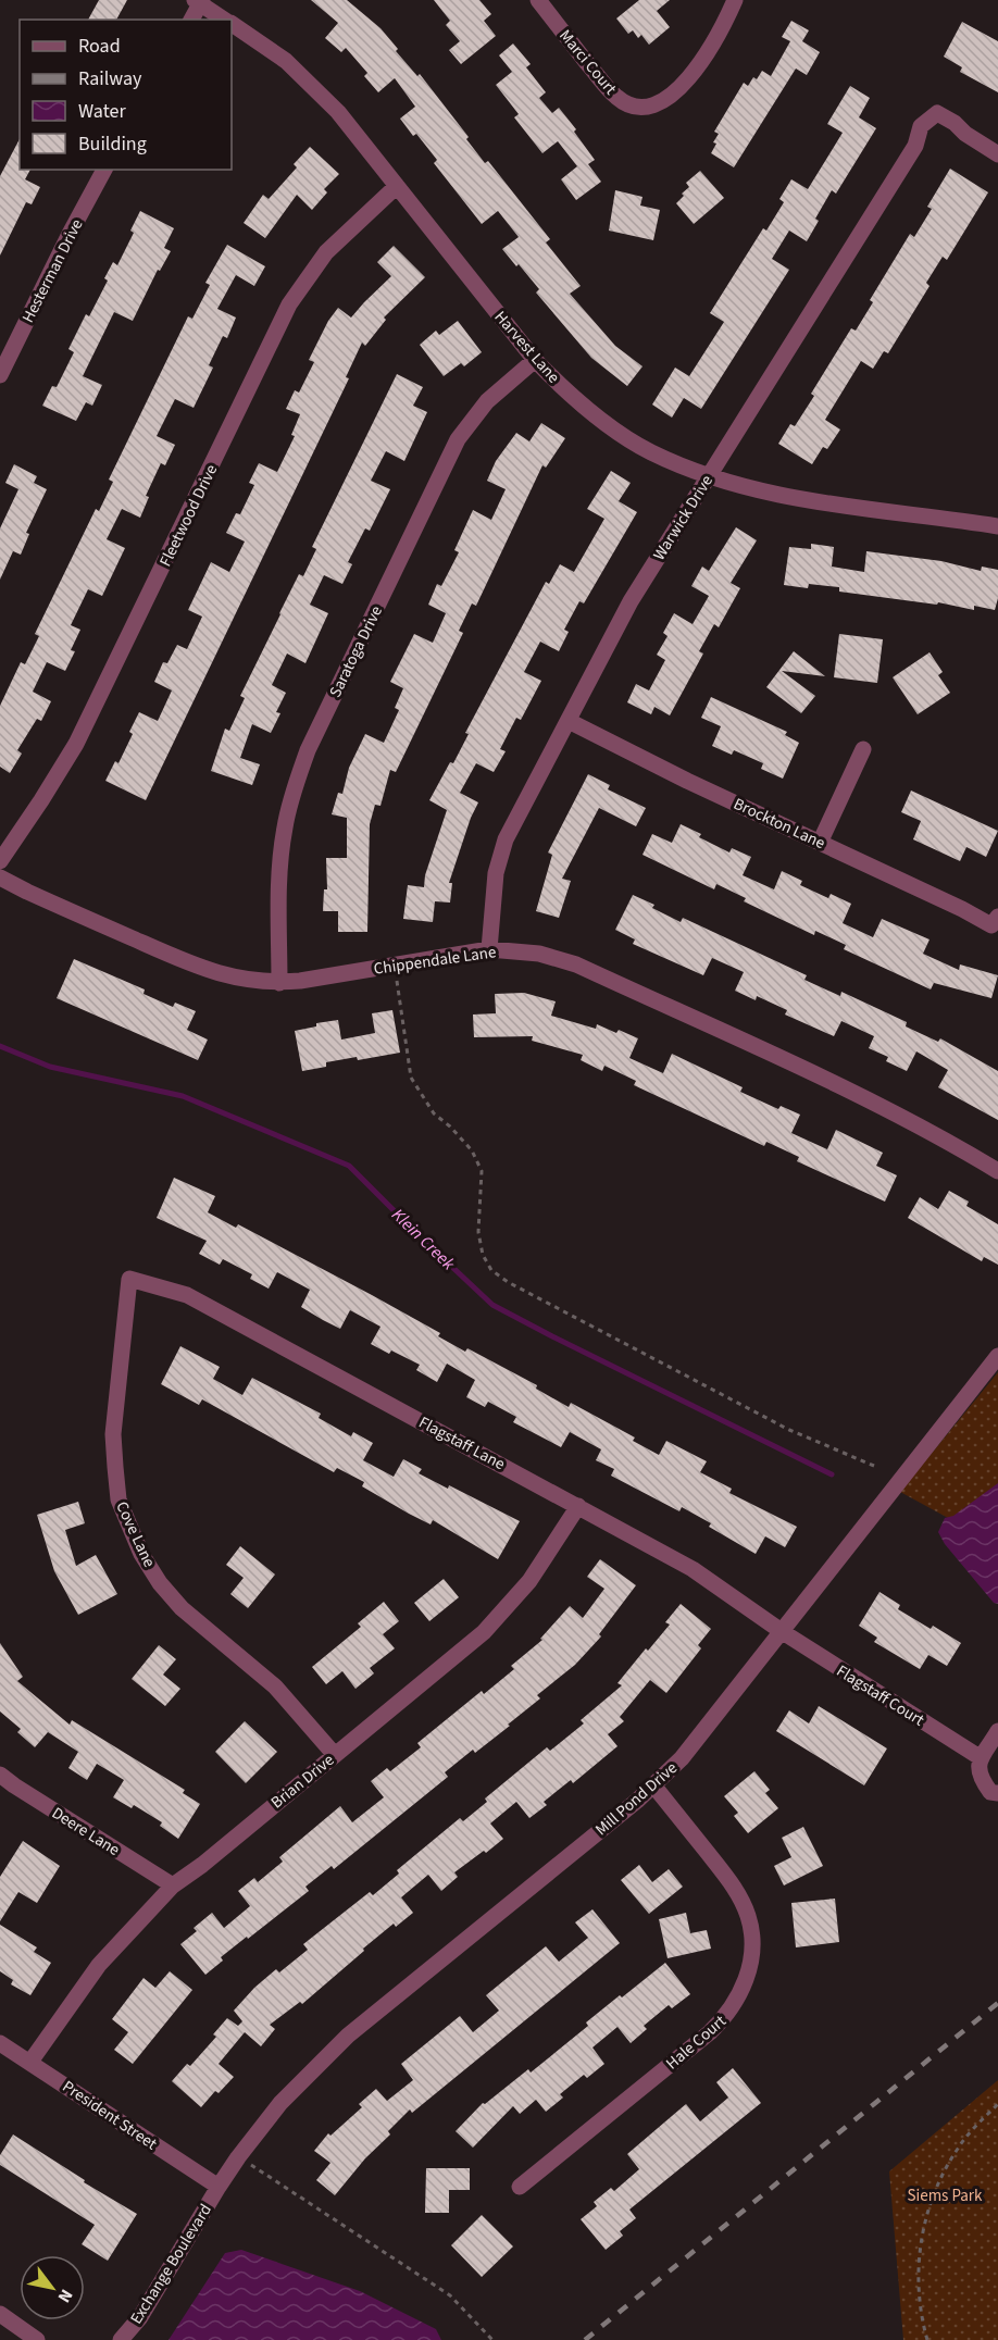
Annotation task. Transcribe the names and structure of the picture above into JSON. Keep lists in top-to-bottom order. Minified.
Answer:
{"streets":{"street":["Marci Court","Hesterman Drive","Harvest Lane","Fleetwood Drive","Warwick Drive","Saratoga Drive","Brockton Lane","Chippendale Lane","Flagstaff Lane","Cove Lane","Flagstaff Court","Brian Drive","Mill Pond Drive","Deere Lane","Hale Court","President Street","Exchange Boulevard"]},"crossings":[["Harvest Lane","Fleetwood Drive"],["Harvest Lane","Warwick Drive"],["Harvest Lane","Saratoga Drive"],["Warwick Drive","Brockton Lane"],["Warwick Drive","Chippendale Lane"],["Saratoga Drive","Chippendale Lane"],["Flagstaff Lane","Cove Lane"],["Flagstaff Lane","Flagstaff Court"],["Flagstaff Lane","Brian Drive"],["Flagstaff Lane","Mill Pond Drive"],["Cove Lane","Brian Drive"],["Flagstaff Court","Mill Pond Drive"],["Brian Drive","Deere Lane"],["Brian Drive","President Street"],["Mill Pond Drive","Hale Court"],["Mill Pond Drive","President Street"],["Mill Pond Drive","Exchange Boulevard"],["President Street","Exchange Boulevard"]],"water":["Klein Creek"],"parks":["Siems Park"],"legend":["Road","Railway","Water","Building"],"north":"bottom right"}
